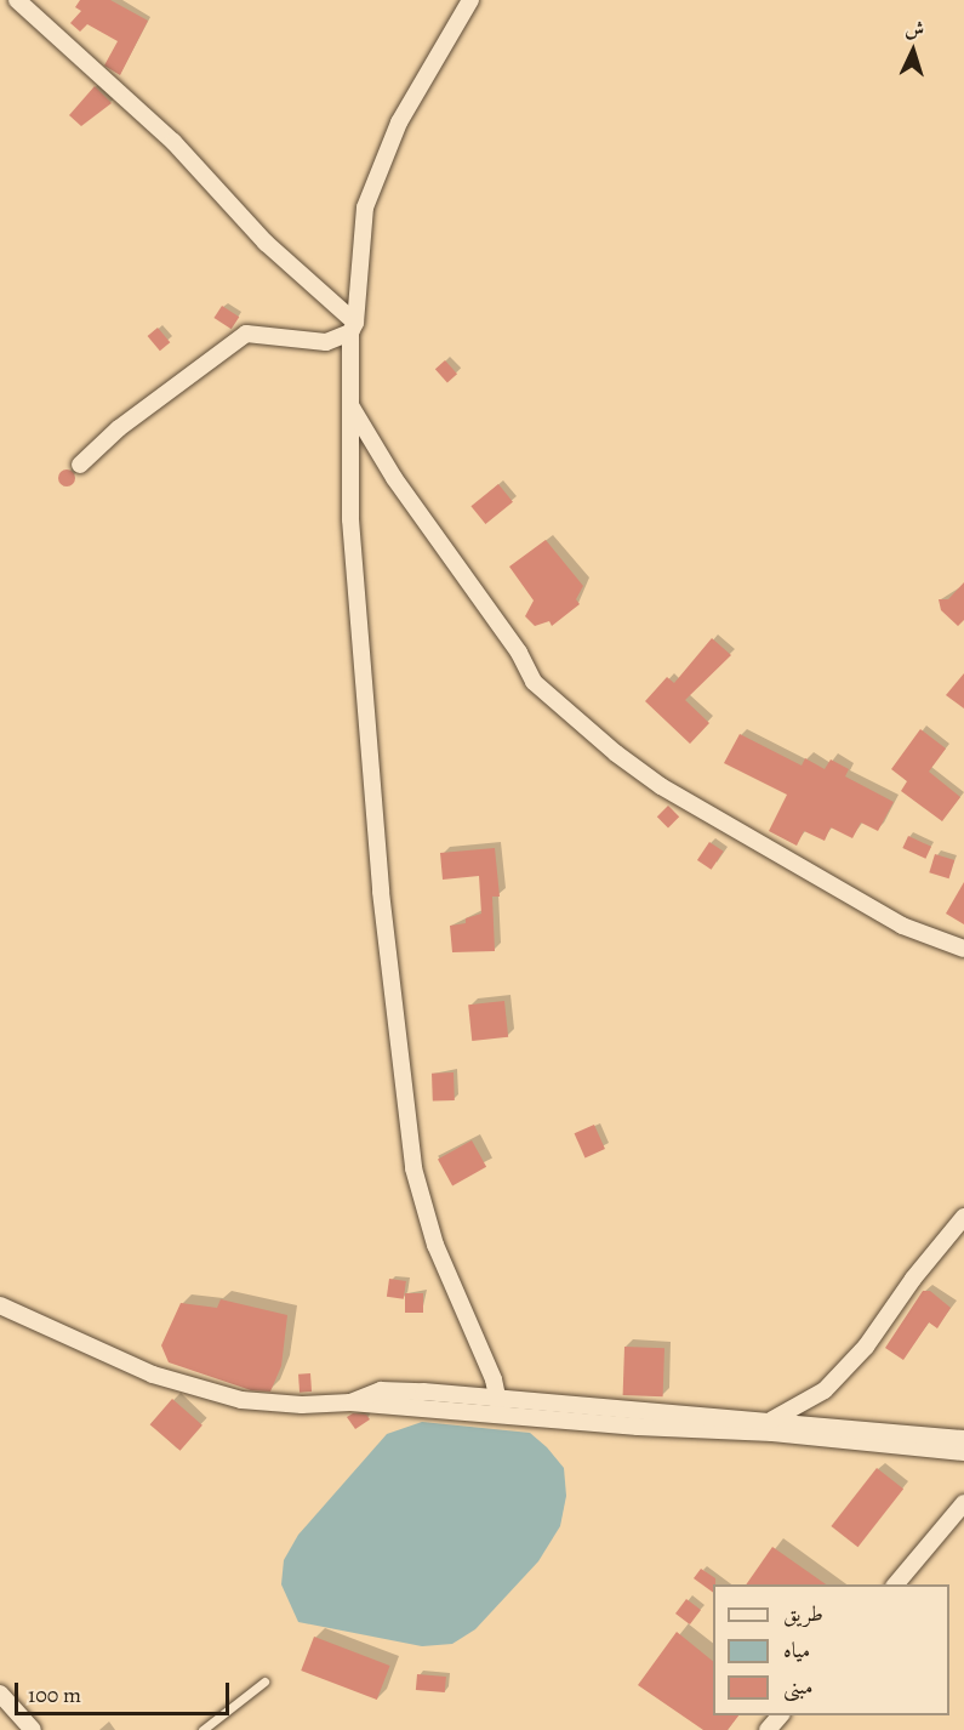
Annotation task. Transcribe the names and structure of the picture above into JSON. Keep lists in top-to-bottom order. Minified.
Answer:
{"legend":["طريق","مياه","مبنى"],"scale_bar":"100 m","north":"top"}
